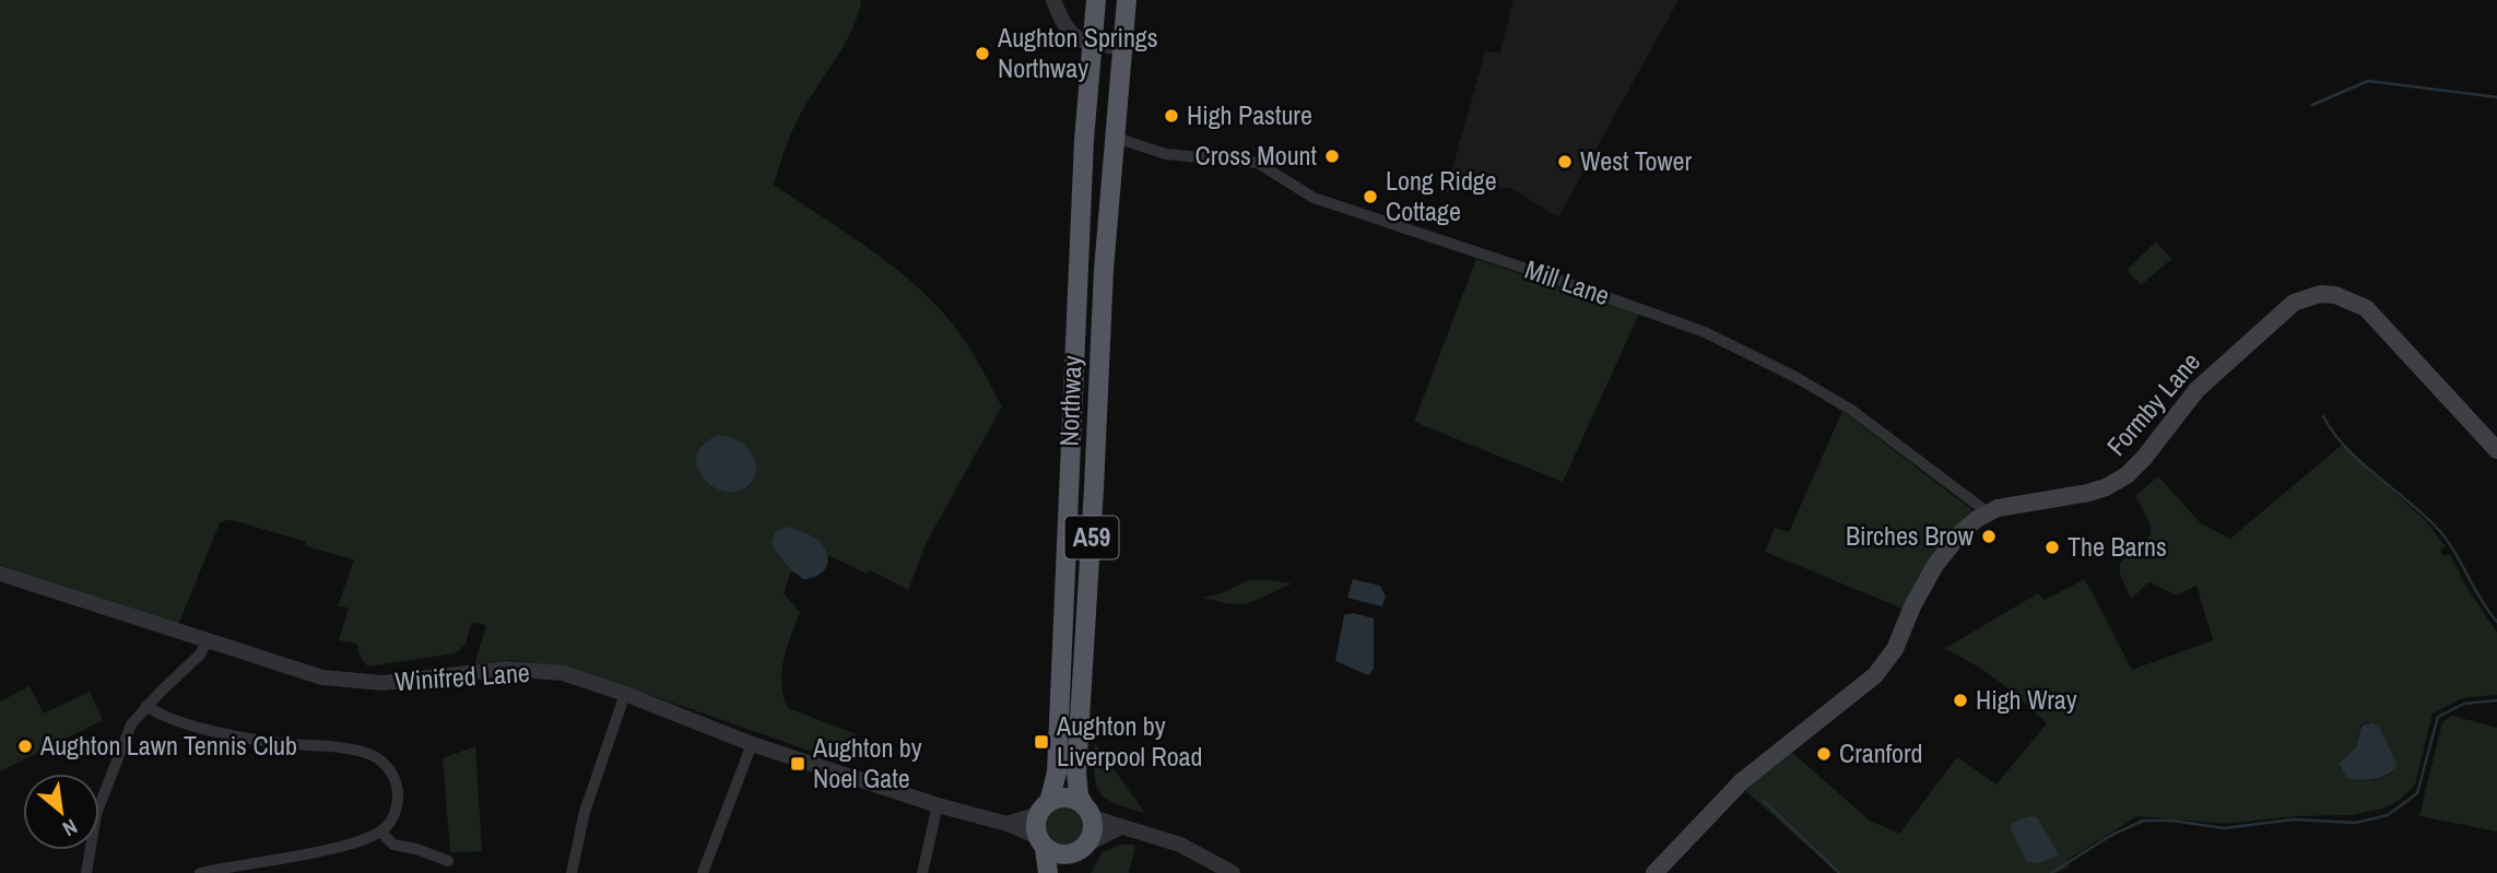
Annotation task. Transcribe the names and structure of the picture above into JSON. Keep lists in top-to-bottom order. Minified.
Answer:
{"streets":{"highway":["Northway","A59"],"main road":["Formby Lane"],"street":["Mill Lane","Winifred Lane"]},"crossings":[["Mill Lane","Northway"],["Mill Lane","Formby Lane"],["Northway","A59"],["Northway","Winifred Lane"],["A59","Winifred Lane"]],"places":{"other":["Aughton Springs Northway","High Pasture","Cross Mount","West Tower","Long Ridge Cottage","Birches Brow","The Barns","High Wray","Aughton Lawn Tennis Club","Cranford"],"transit":["Aughton by Liverpool Road","Aughton by Noel Gate"]},"north":"bottom right"}
